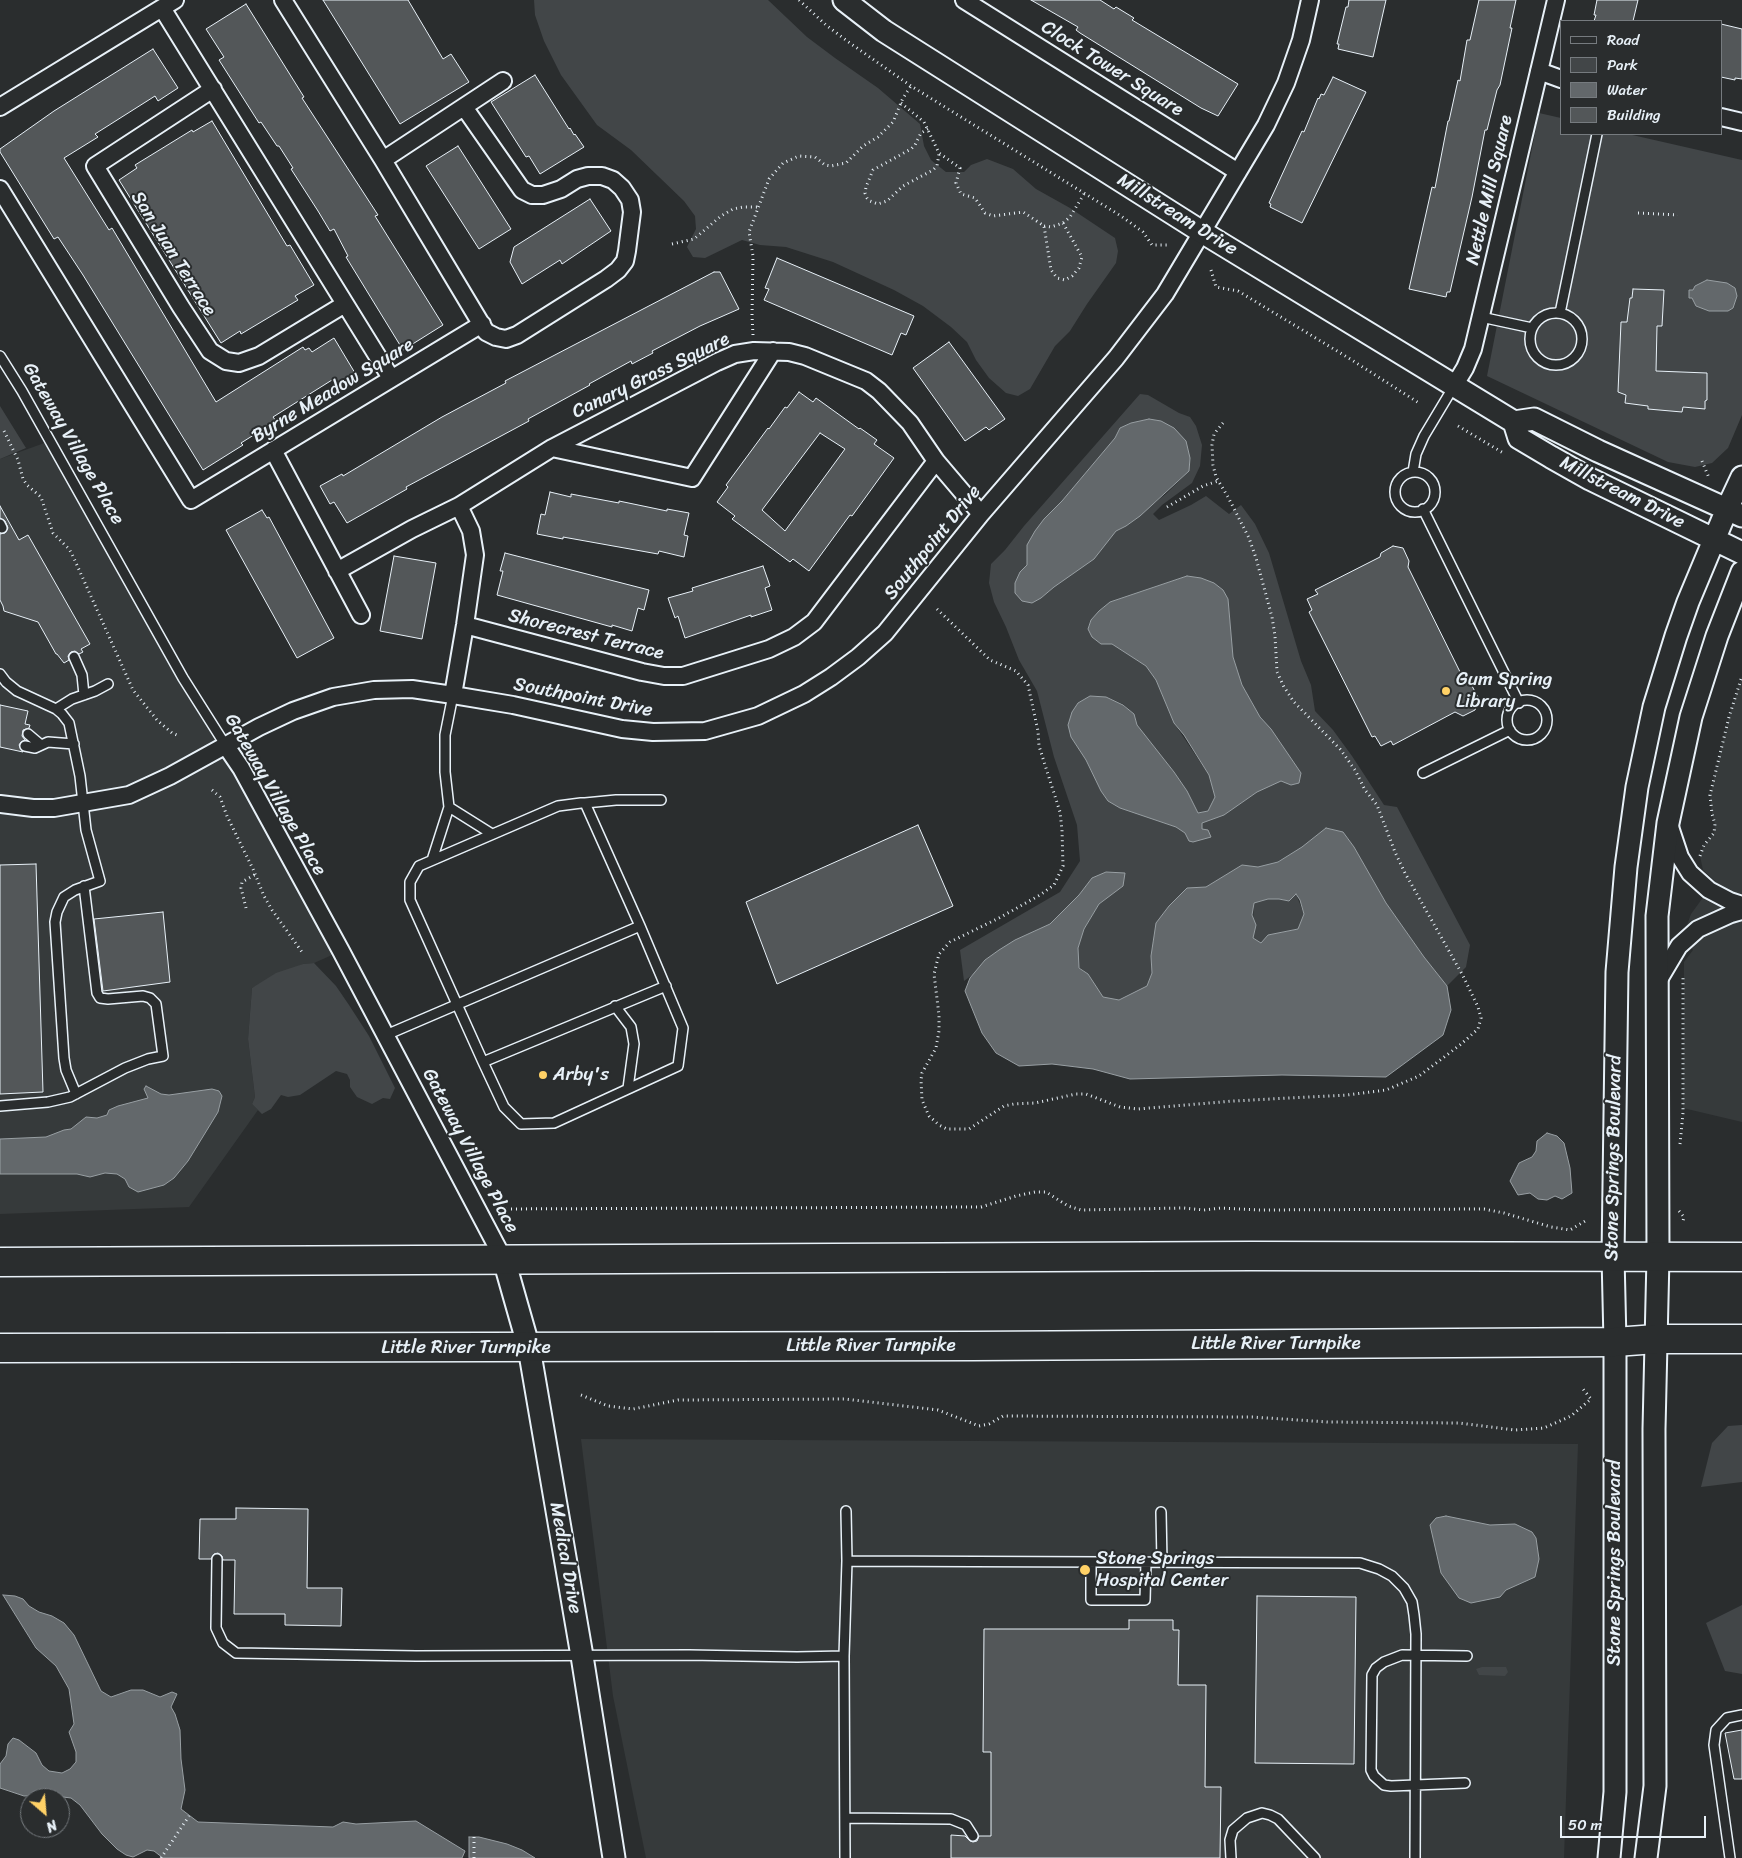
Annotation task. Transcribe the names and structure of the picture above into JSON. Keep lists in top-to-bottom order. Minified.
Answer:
{"streets":{"highway":["Little River Turnpike"],"street":["Clock Tower Square","Nettle Mill Square","Millstream Drive","San Juan Terrace","Canary Grass Square","Byrne Meadow Square","Gateway Village Place","Southpoint Drive","Shorecrest Terrace","Stone Springs Boulevard","Medical Drive"]},"crossings":[["Clock Tower Square","Southpoint Drive"],["Nettle Mill Square","Millstream Drive"],["Millstream Drive","Southpoint Drive"],["Millstream Drive","Stone Springs Boulevard"],["Canary Grass Square","Southpoint Drive"],["Canary Grass Square","Shorecrest Terrace"],["Gateway Village Place","Southpoint Drive"],["Gateway Village Place","Medical Drive"],["Stone Springs Boulevard","Little River Turnpike"],["Little River Turnpike","Medical Drive"]],"places":["Gum Spring Library","Arby's","Stone Springs Hospital Center"],"legend":["Road","Park","Water","Building"],"scale_bar":"50 m","north":"bottom right"}
